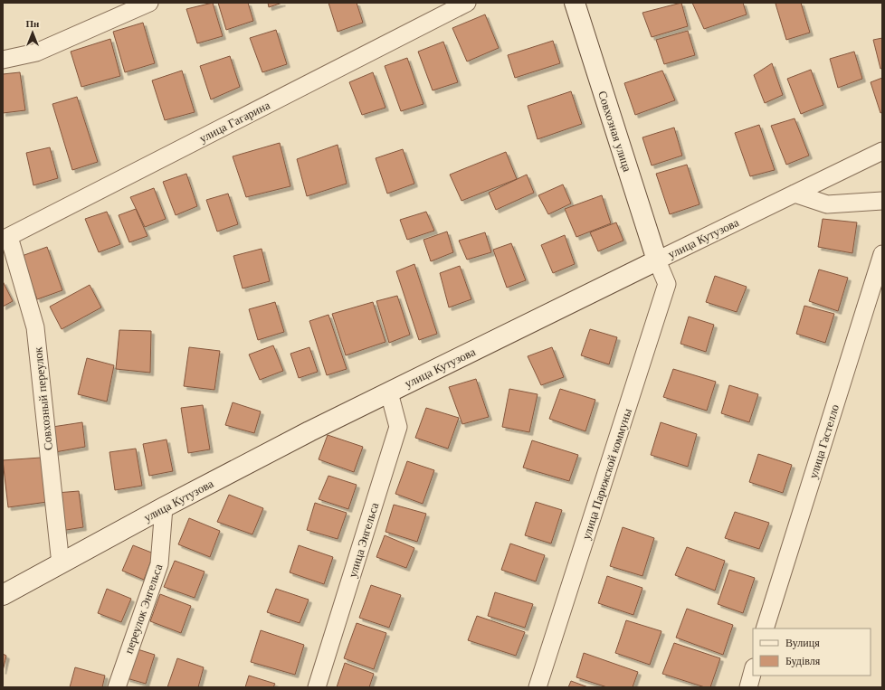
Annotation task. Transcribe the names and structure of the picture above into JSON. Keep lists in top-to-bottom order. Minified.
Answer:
{"streets":{"main road":["Совхозная улица","улица Кутузова"],"street":["улица Гагарина","Совхозный переулок","улица Гастелло","улица Парижской коммуны","улица Энгельса","переулок Энгельса"]},"crossings":[["улица Гагарина","Совхозный переулок"],["Совхозная улица","улица Кутузова"],["Совхозная улица","улица Парижской коммуны"],["улица Кутузова","Совхозный переулок"],["улица Кутузова","улица Парижской коммуны"],["улица Кутузова","улица Энгельса"],["улица Кутузова","переулок Энгельса"]],"legend":["Вулиця","Будівля"],"north":"top"}
